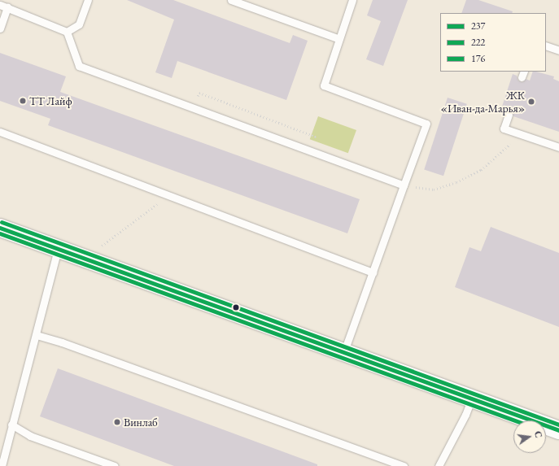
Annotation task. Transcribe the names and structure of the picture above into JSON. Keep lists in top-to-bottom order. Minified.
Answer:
{"places":["ТТ Лайф","ЖК «Иван-да-Марья»","Винлаб"],"lines":["transit line 176","transit line 237","transit line 222"],"legend":["237","222","176"],"north":"right"}
